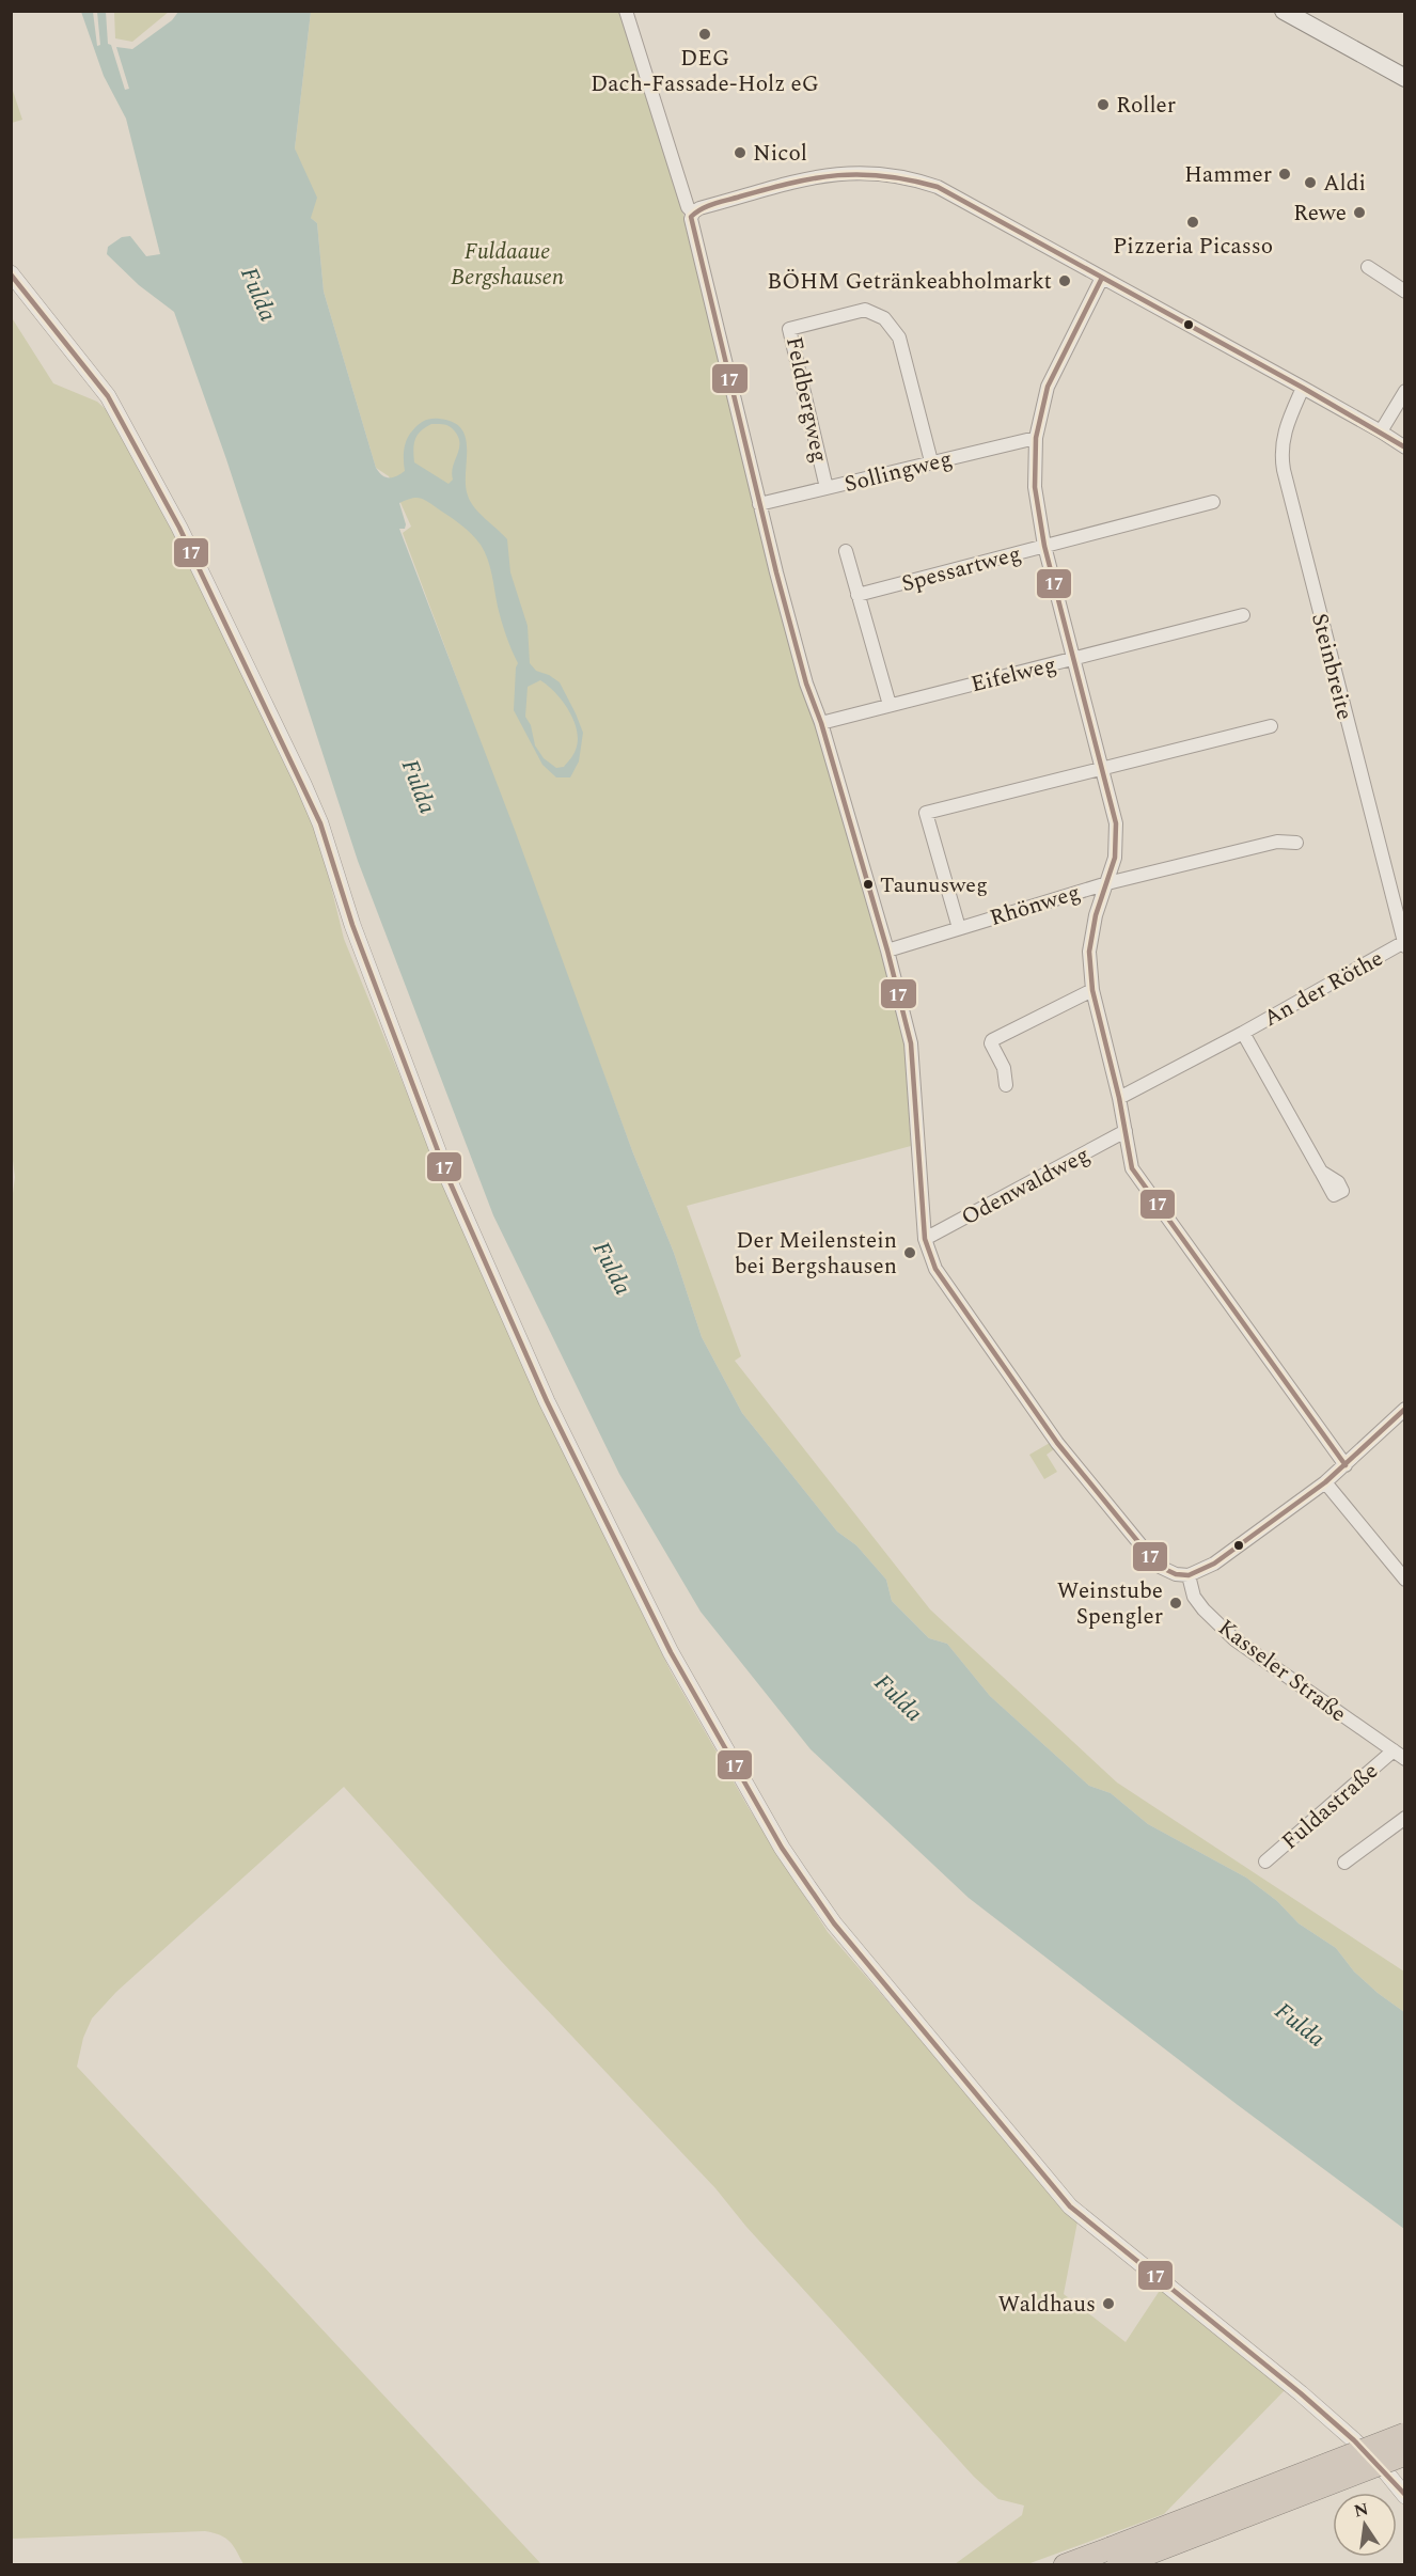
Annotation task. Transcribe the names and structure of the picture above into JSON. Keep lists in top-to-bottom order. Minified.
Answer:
{"streets":{"street":["Feldbergweg","Sollingweg","Spessartweg","Steinbreite","Eifelweg","Rhönweg","An der Röthe","Odenwaldweg","Kasseler Straße","Fuldastraße"]},"crossings":[["Feldbergweg","Sollingweg"],["Steinbreite","An der Röthe"],["Kasseler Straße","Fuldastraße"]],"water":["Fulda"],"parks":["Fuldaaue Bergshausen"],"places":["DEG Dach-Fassade-Holz eG","Roller","Nicol","Hammer","Aldi","Rewe","Pizzeria Picasso","BÖHM Getränkeabholmarkt","Taunusweg","Der Meilenstein bei Bergshausen","Weinstube Spengler","Waldhaus"],"lines":["transit line 17"],"north":"top"}
